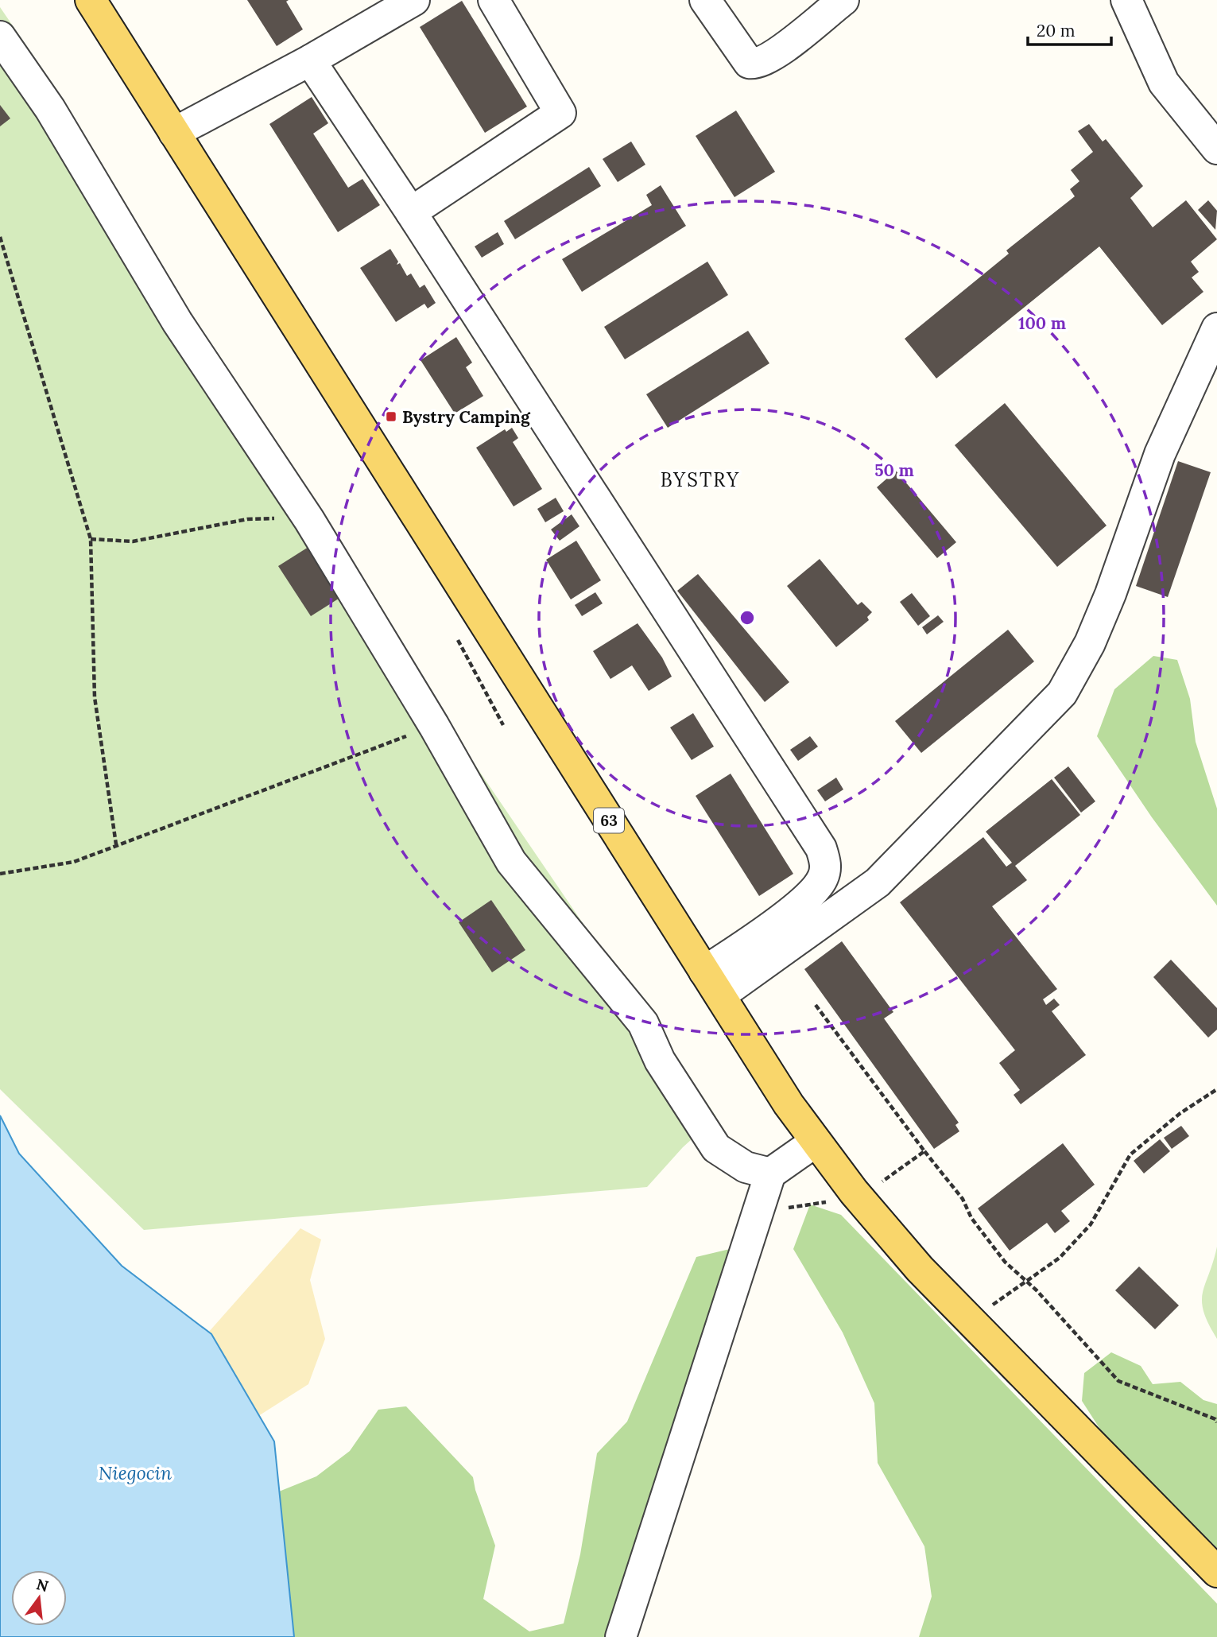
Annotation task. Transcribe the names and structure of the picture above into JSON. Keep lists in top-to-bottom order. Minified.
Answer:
{"streets":{"main road":["63"]},"districts":["BYSTRY"],"water":["Niegocin"],"places":{"transit":["Bystry Camping"]},"scale_bar":"20 m","north":"top","rings":["100 m","50 m"]}
